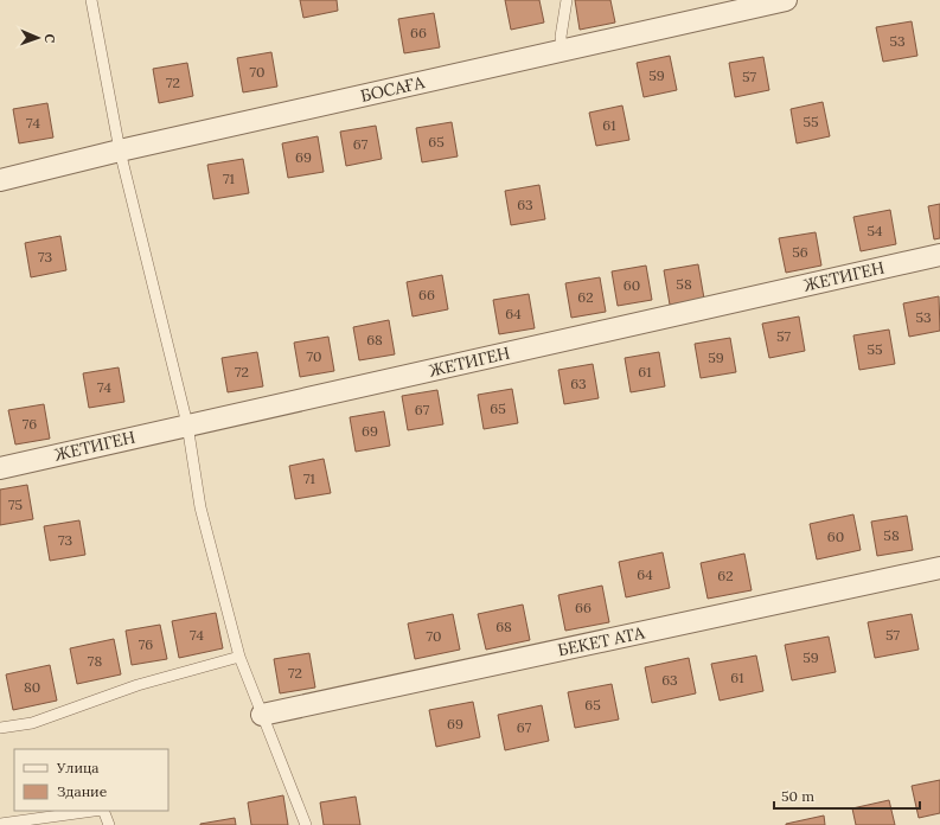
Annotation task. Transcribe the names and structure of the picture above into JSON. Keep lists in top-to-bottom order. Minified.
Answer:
{"streets":{"street":["БОСАҒА","ЖЕТИГЕН","БЕКЕТ АТА"]},"house_numbers":["66","53","70","59","57","72","55","74","61","65","67","69","71","63","54","56","73","58","60","66","62","64","53","57","68","55","70","59","72","61","63","74","65","67","76","69","71","75","58","60","73","64","62","66","68","74","57","70","76","59","78","72","61","63","80","65","69","67"],"legend":["Улица","Здание"],"scale_bar":"50 m","north":"right"}
